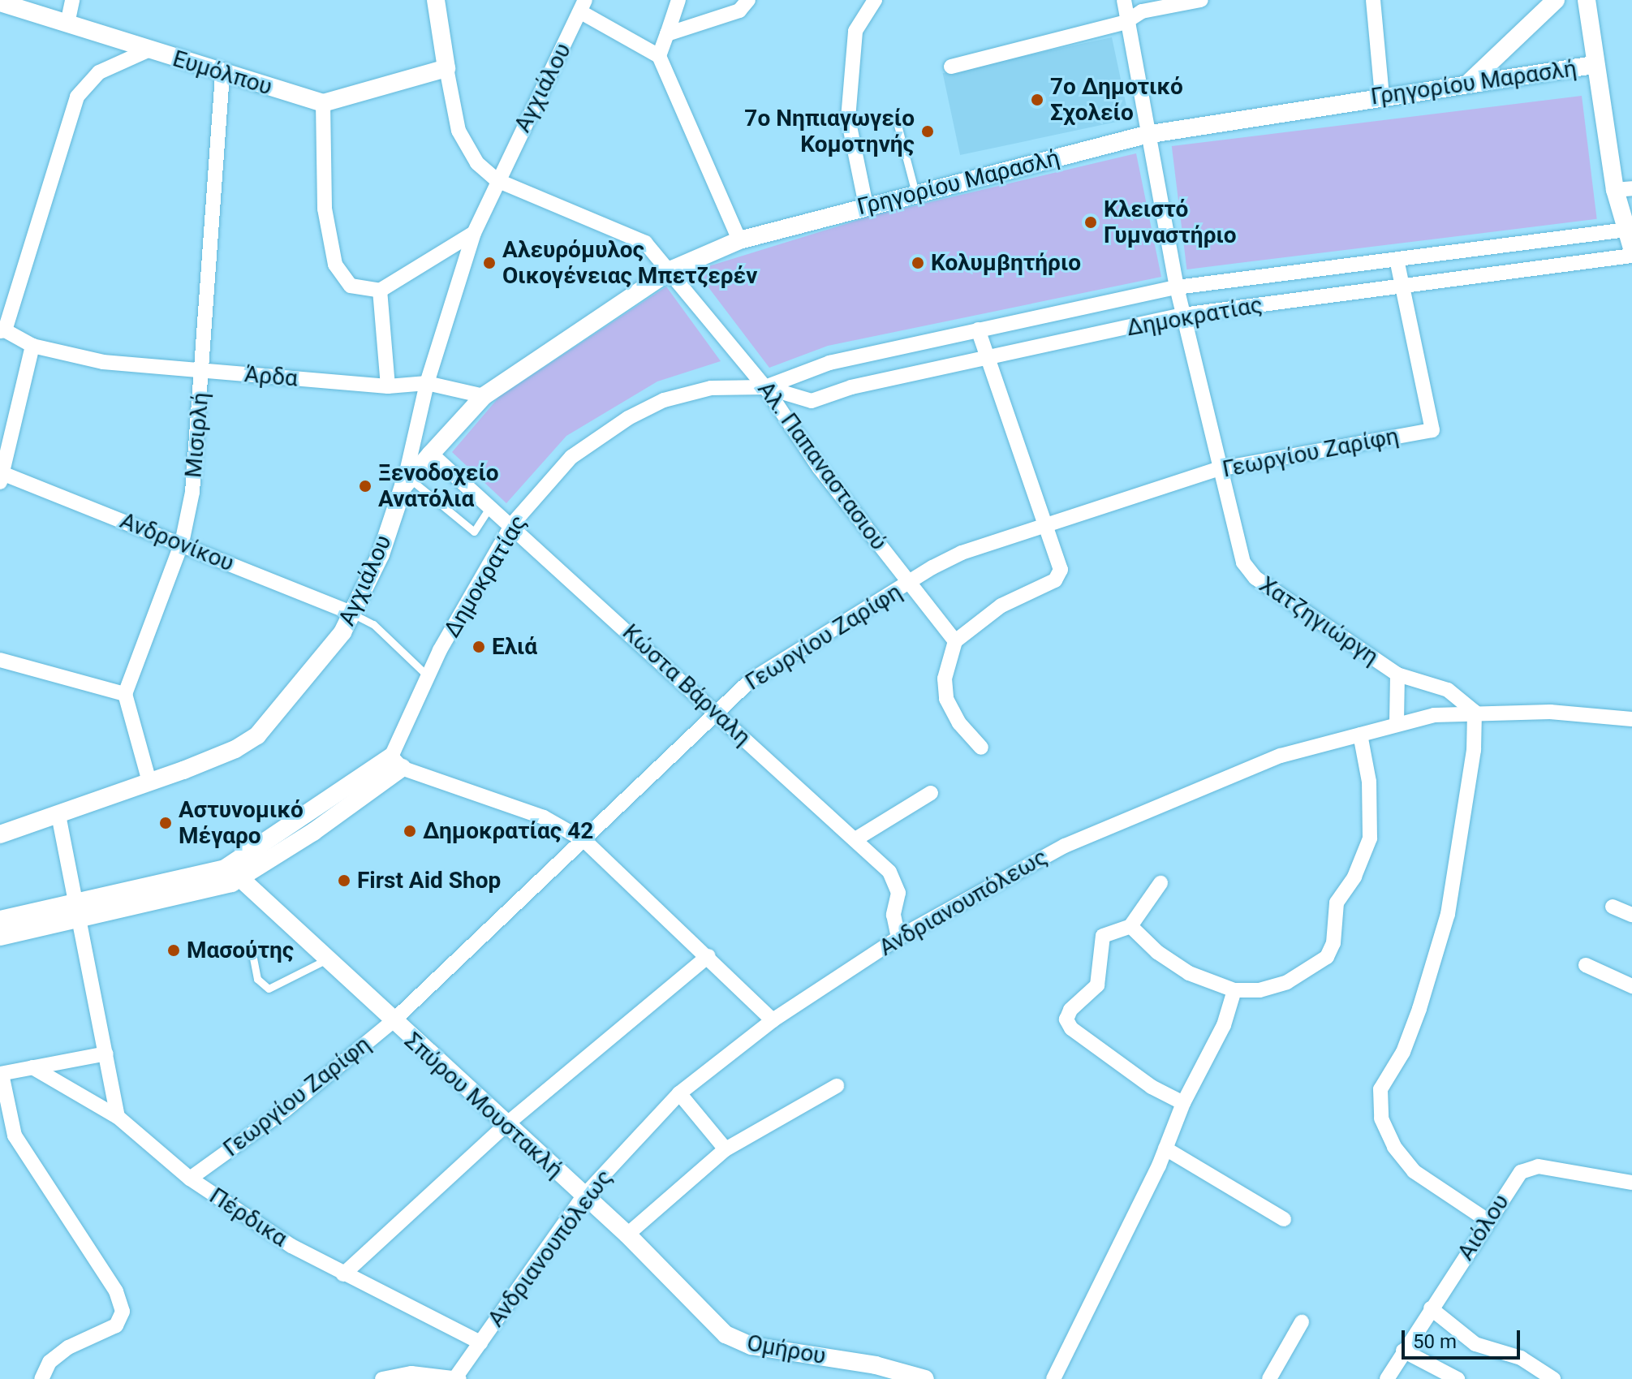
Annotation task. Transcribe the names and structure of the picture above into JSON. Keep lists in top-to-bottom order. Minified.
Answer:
{"streets":{"street":["Ευμόλπου","Γρηγορίου Μαρασλή","Αγχιάλου","Δημοκρατίας","Άρδα","Μισιρλή","Γεωργίου Ζαρίφη","Αλ. Παπαναστασιού","Ανδρονίκου","Χατζηγιώργη","Κώστα Βάρναλη","Ανδριανουπόλεως","Σπύρου Μουστακλή","Πέρδικα","Αιόλου","Ομήρου"]},"crossings":[["Ευμόλπου","Μισιρλή"],["Γρηγορίου Μαρασλή","Αγχιάλου"],["Γρηγορίου Μαρασλή","Άρδα"],["Γρηγορίου Μαρασλή","Αλ. Παπαναστασιού"],["Γρηγορίου Μαρασλή","Χατζηγιώργη"],["Γρηγορίου Μαρασλή","Κώστα Βάρναλη"],["Αγχιάλου","Άρδα"],["Αγχιάλου","Αλ. Παπαναστασιού"],["Αγχιάλου","Ανδρονίκου"],["Δημοκρατίας","Γεωργίου Ζαρίφη"],["Δημοκρατίας","Αλ. Παπαναστασιού"],["Δημοκρατίας","Χατζηγιώργη"],["Δημοκρατίας","Κώστα Βάρναλη"],["Άρδα","Μισιρλή"],["Μισιρλή","Ανδρονίκου"],["Γεωργίου Ζαρίφη","Αλ. Παπαναστασιού"],["Γεωργίου Ζαρίφη","Χατζηγιώργη"],["Γεωργίου Ζαρίφη","Κώστα Βάρναλη"],["Γεωργίου Ζαρίφη","Σπύρου Μουστακλή"],["Γεωργίου Ζαρίφη","Πέρδικα"],["Χατζηγιώργη","Ανδριανουπόλεως"],["Κώστα Βάρναλη","Ανδριανουπόλεως"],["Ανδριανουπόλεως","Σπύρου Μουστακλή"],["Ανδριανουπόλεως","Πέρδικα"],["Σπύρου Μουστακλή","Ομήρου"]],"places":["7ο Δημοτικό Σχολείο","7ο Νηπιαγωγείο Κομοτηνής","Κλειστό Γυμναστήριο","Αλευρόμυλος Οικογένειας Μπετζερέν","Κολυμβητήριο","Ξενοδοχείο Ανατόλια","Ελιά","Αστυνομικό Μέγαρο","Δημοκρατίας 42","First Aid Shop","Μασούτης"],"scale_bar":"50 m"}
